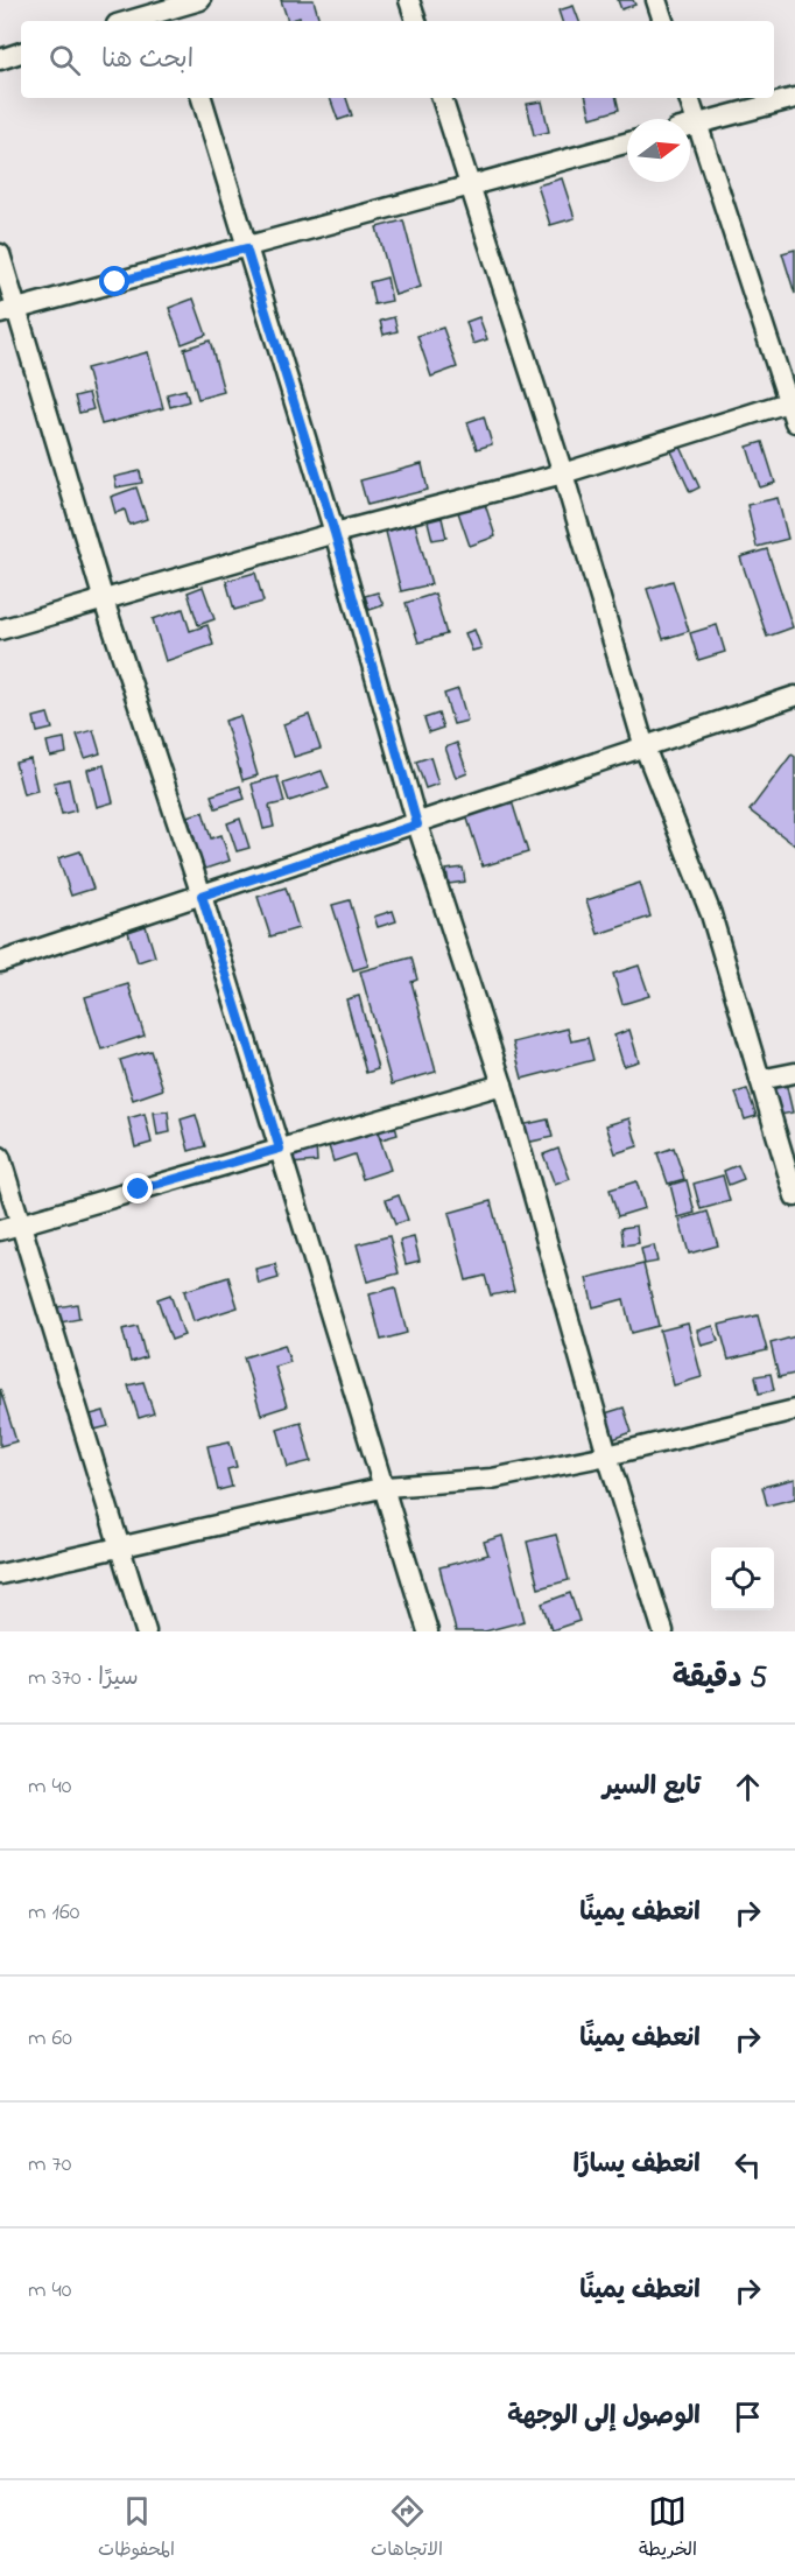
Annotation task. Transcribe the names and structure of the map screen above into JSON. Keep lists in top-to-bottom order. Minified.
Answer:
{"north":"right","page":{"search":"ابحث هنا","heading":["5 دقيقة","سيرًا · 370 m"],"list":[["تابع السير","40 m"],["انعطف يمينًا","160 m"],["انعطف يمينًا","60 m"],["انعطف يسارًا","70 m"],["انعطف يمينًا","40 m"],"الوصول إلى الوجهة"],"nav":["الخريطة","الاتجاهات","المحفوظات"]}}
